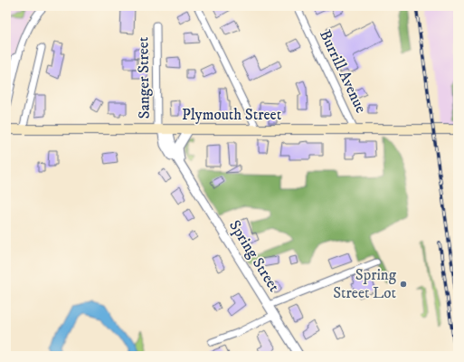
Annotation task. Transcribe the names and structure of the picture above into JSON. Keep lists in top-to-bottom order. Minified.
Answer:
{"streets":{"main road":["Plymouth Street"],"street":["Burrill Avenue","Sanger Street","Spring Street"]},"crossings":[["Burrill Avenue","Plymouth Street"],["Sanger Street","Plymouth Street"],["Sanger Street","Spring Street"],["Plymouth Street","Spring Street"]],"places":["Spring Street Lot"]}
